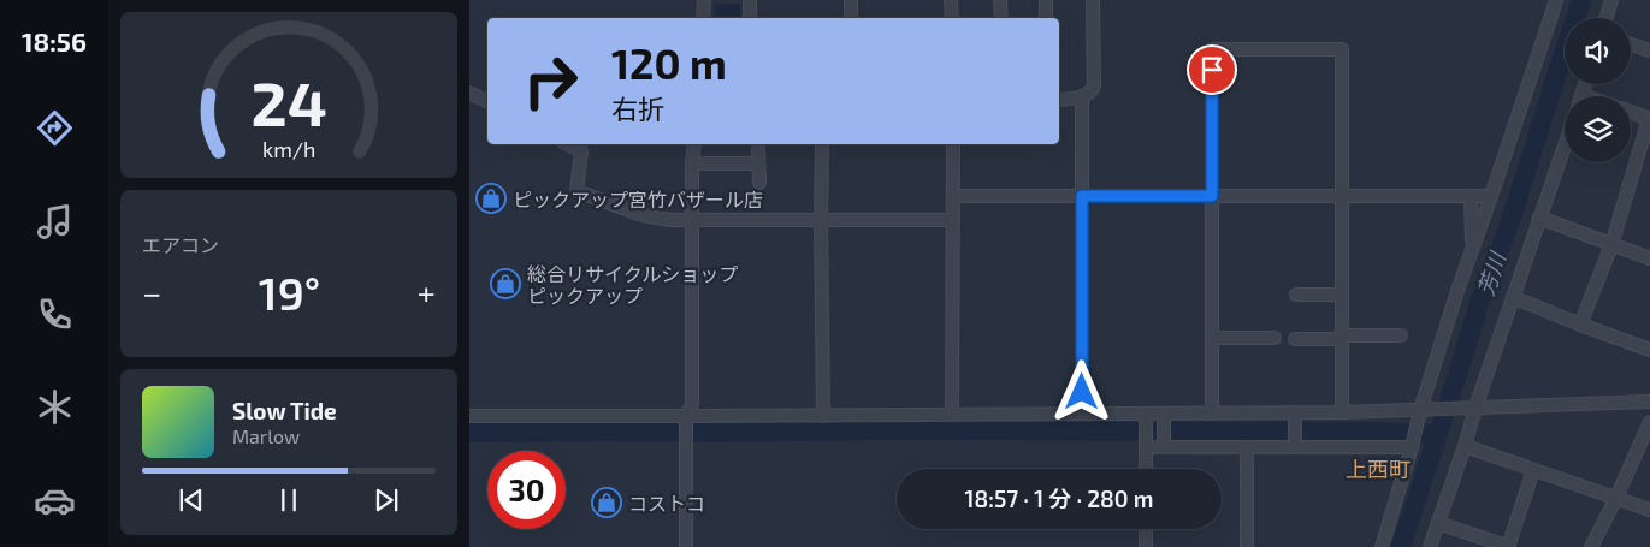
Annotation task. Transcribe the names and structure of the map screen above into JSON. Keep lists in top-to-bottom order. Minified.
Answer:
{"districts":["上西町"],"water":["芳川"],"places":{"shop":["ピックアップ宮竹バザール店","総合リサイクルショップ ピックアップ","コストコ"]},"page":{"tabs":"18:56","turn":["120 m","右折"],"tile":"エアコン","heat":["−","19°","+"],"song":["Slow Tide","Marlow"],"limit":"30","trip":"18:57 · 1 分 · 280 m","gauge":["24","km/h"]}}
